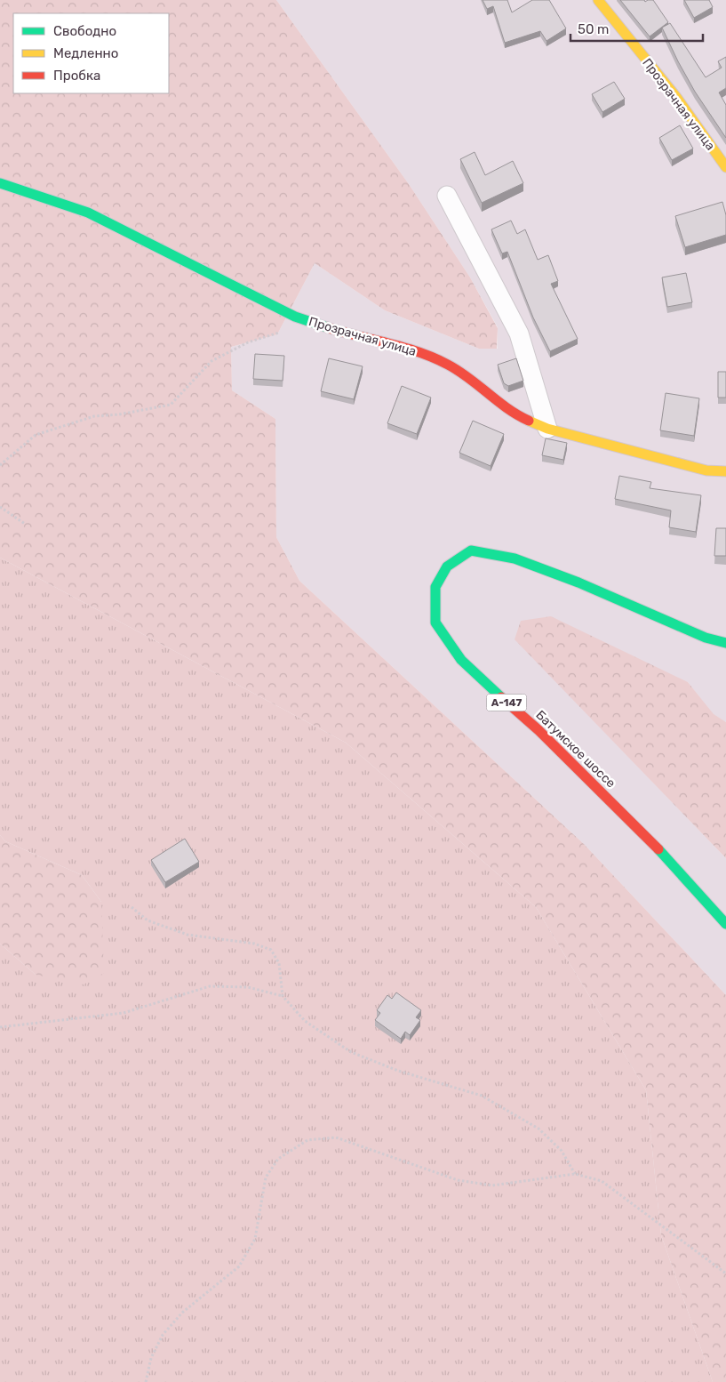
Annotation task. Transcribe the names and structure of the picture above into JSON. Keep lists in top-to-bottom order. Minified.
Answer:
{"streets":{"main road":["Прозрачная улица","А-147","Батумское шоссе"]},"legend":["Свободно","Медленно","Пробка"],"scale_bar":"50 m"}
